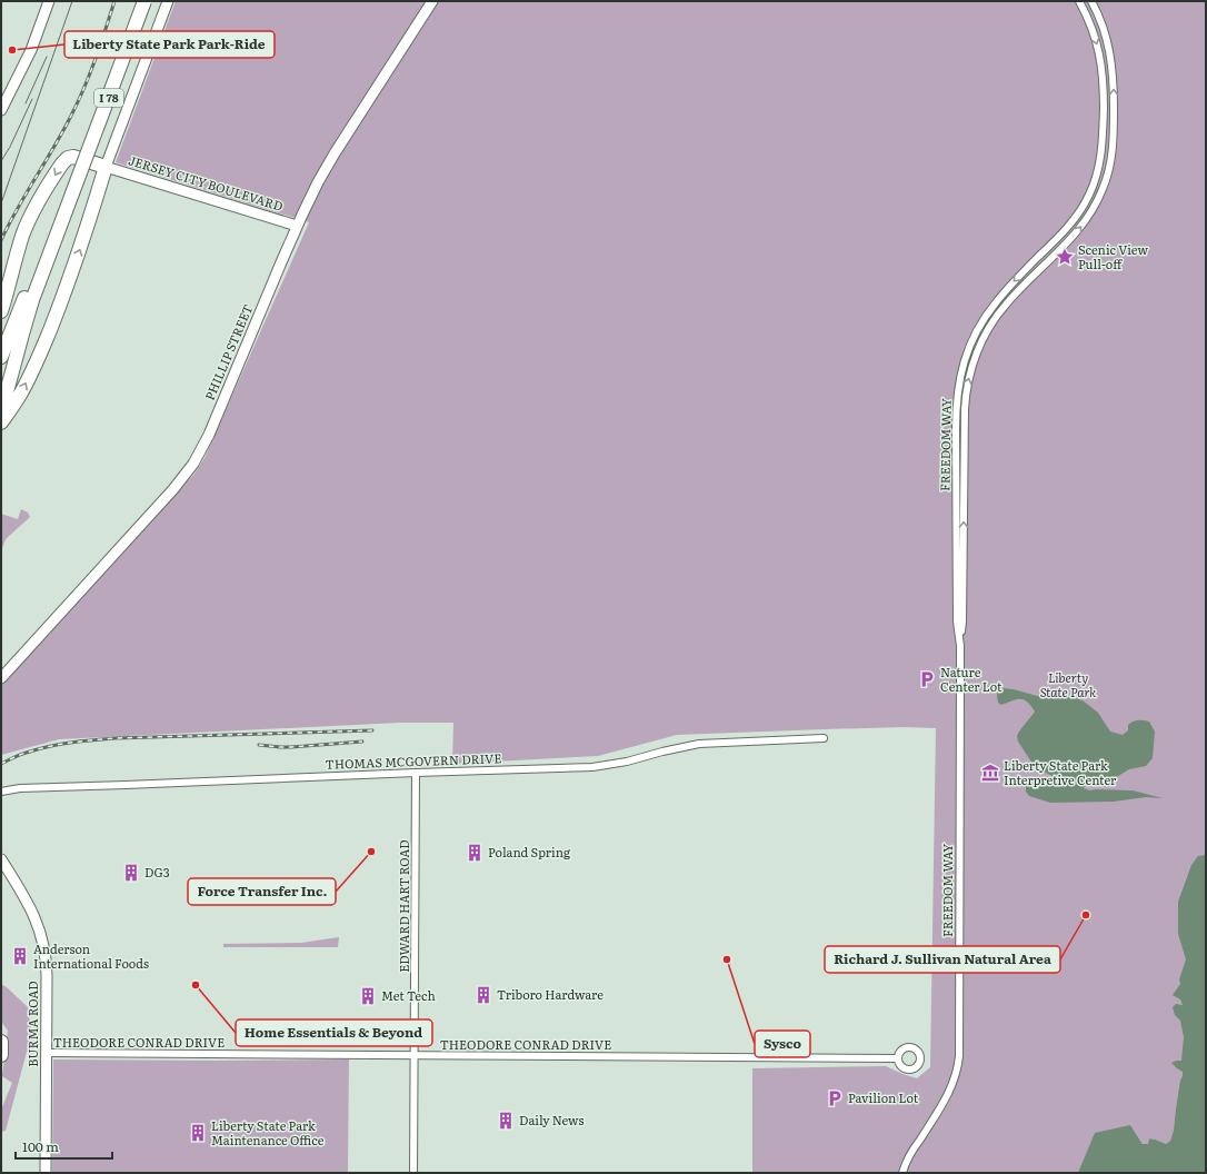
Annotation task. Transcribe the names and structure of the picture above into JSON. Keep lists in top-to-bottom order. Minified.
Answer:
{"streets":{"highway":["I 78"],"street":["JERSEY CITY BOULEVARD","PHILLIP STREET","FREEDOM WAY","THOMAS MCGOVERN DRIVE","EDWARD HART ROAD","BURMA ROAD","THEODORE CONRAD DRIVE"]},"crossings":[["JERSEY CITY BOULEVARD","PHILLIP STREET"],["THOMAS MCGOVERN DRIVE","EDWARD HART ROAD"],["EDWARD HART ROAD","THEODORE CONRAD DRIVE"],["BURMA ROAD","THEODORE CONRAD DRIVE"]],"parks":["Liberty State Park"],"places":{"other":["Liberty State Park Park-Ride","Force Transfer Inc.","Richard J. Sullivan Natural Area","Sysco","Home Essentials & Beyond"],"place":["Scenic View Pull-off"],"parking":["Nature Center Lot","Pavilion Lot"],"museum":["Liberty State Park Interpretive Center"],"building":["Poland Spring","DG3","Anderson International Foods","Triboro Hardware","Met Tech","Daily News","Liberty State Park Maintenance Office"]},"scale_bar":"100 m"}
